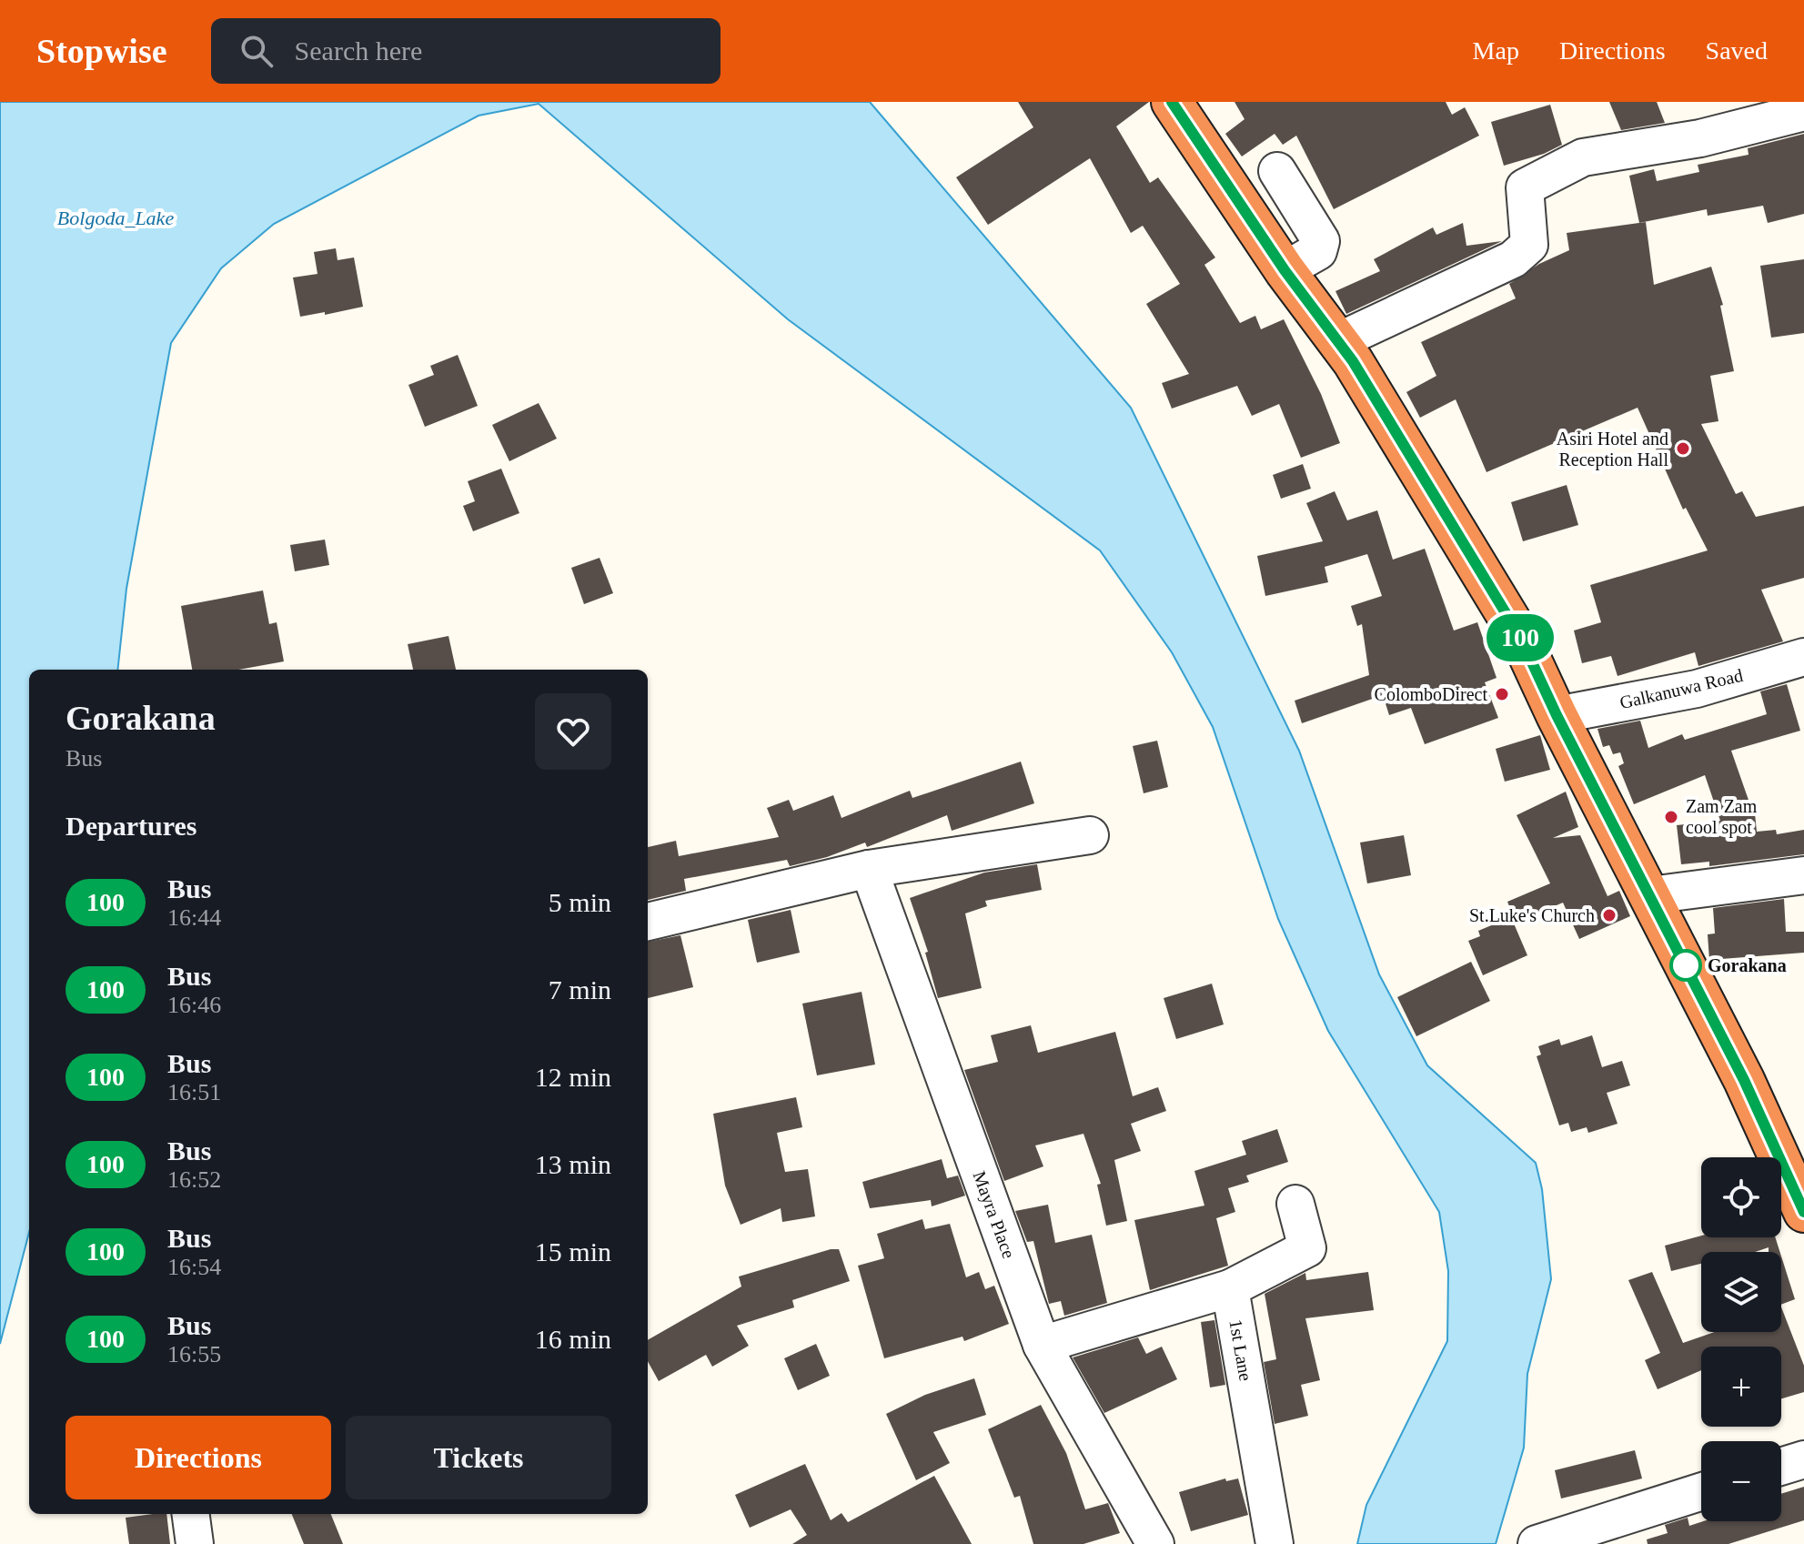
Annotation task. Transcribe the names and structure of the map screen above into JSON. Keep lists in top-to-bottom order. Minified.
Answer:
{"streets":{"street":["Galkanuwa Road","Mayra Place","1st Lane"]},"water":["Bolgoda_Lake"],"places":["Asiri Hotel and Reception Hall","ColomboDirect","Zam Zam cool spot","St.Luke's Church","Gorakana"],"lines":["bus line 100"],"page":{"header":"Stopwise","search":"Search here","nav":["Map","Directions","Saved"],"on_map":"100","heading":[["Gorakana","Bus"],"Departures"],"list":[{"mark":"100","name":"Bus","note":"16:44","value":"5 min"},{"mark":"100","name":"Bus","note":"16:46","value":"7 min"},{"mark":"100","name":"Bus","note":"16:51","value":"12 min"},{"mark":"100","name":"Bus","note":"16:52","value":"13 min"},{"mark":"100","name":"Bus","note":"16:54","value":"15 min"},{"mark":"100","name":"Bus","note":"16:55","value":"16 min"}],"map_buttons":["+","−"],"buttons":["Directions","Tickets"]}}
